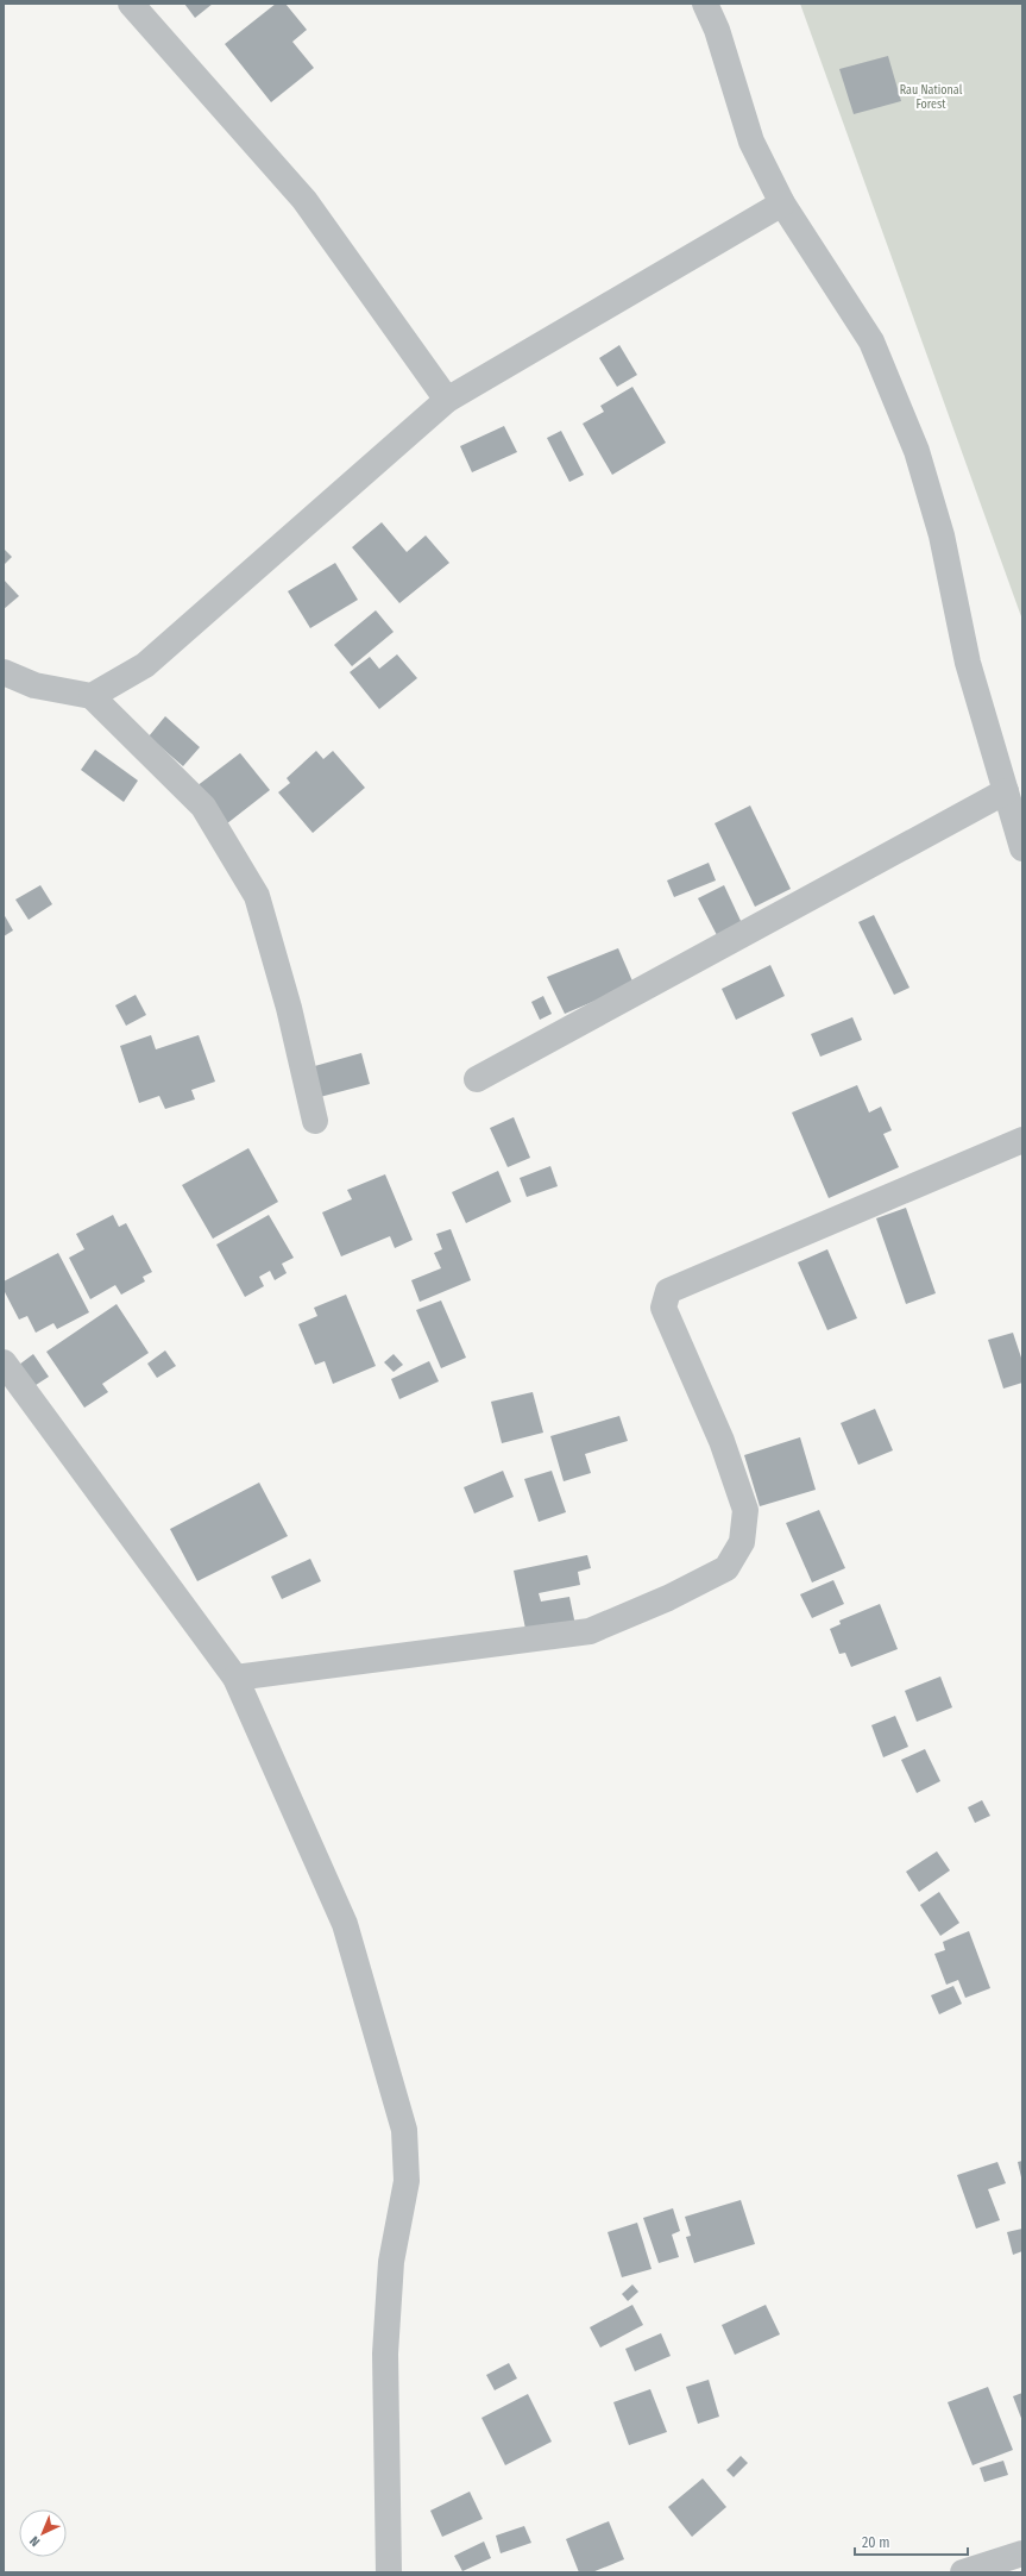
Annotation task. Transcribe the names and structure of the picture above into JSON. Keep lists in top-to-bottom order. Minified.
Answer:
{"parks":["Rau National Forest"],"scale_bar":"20 m","north":"bottom left"}
